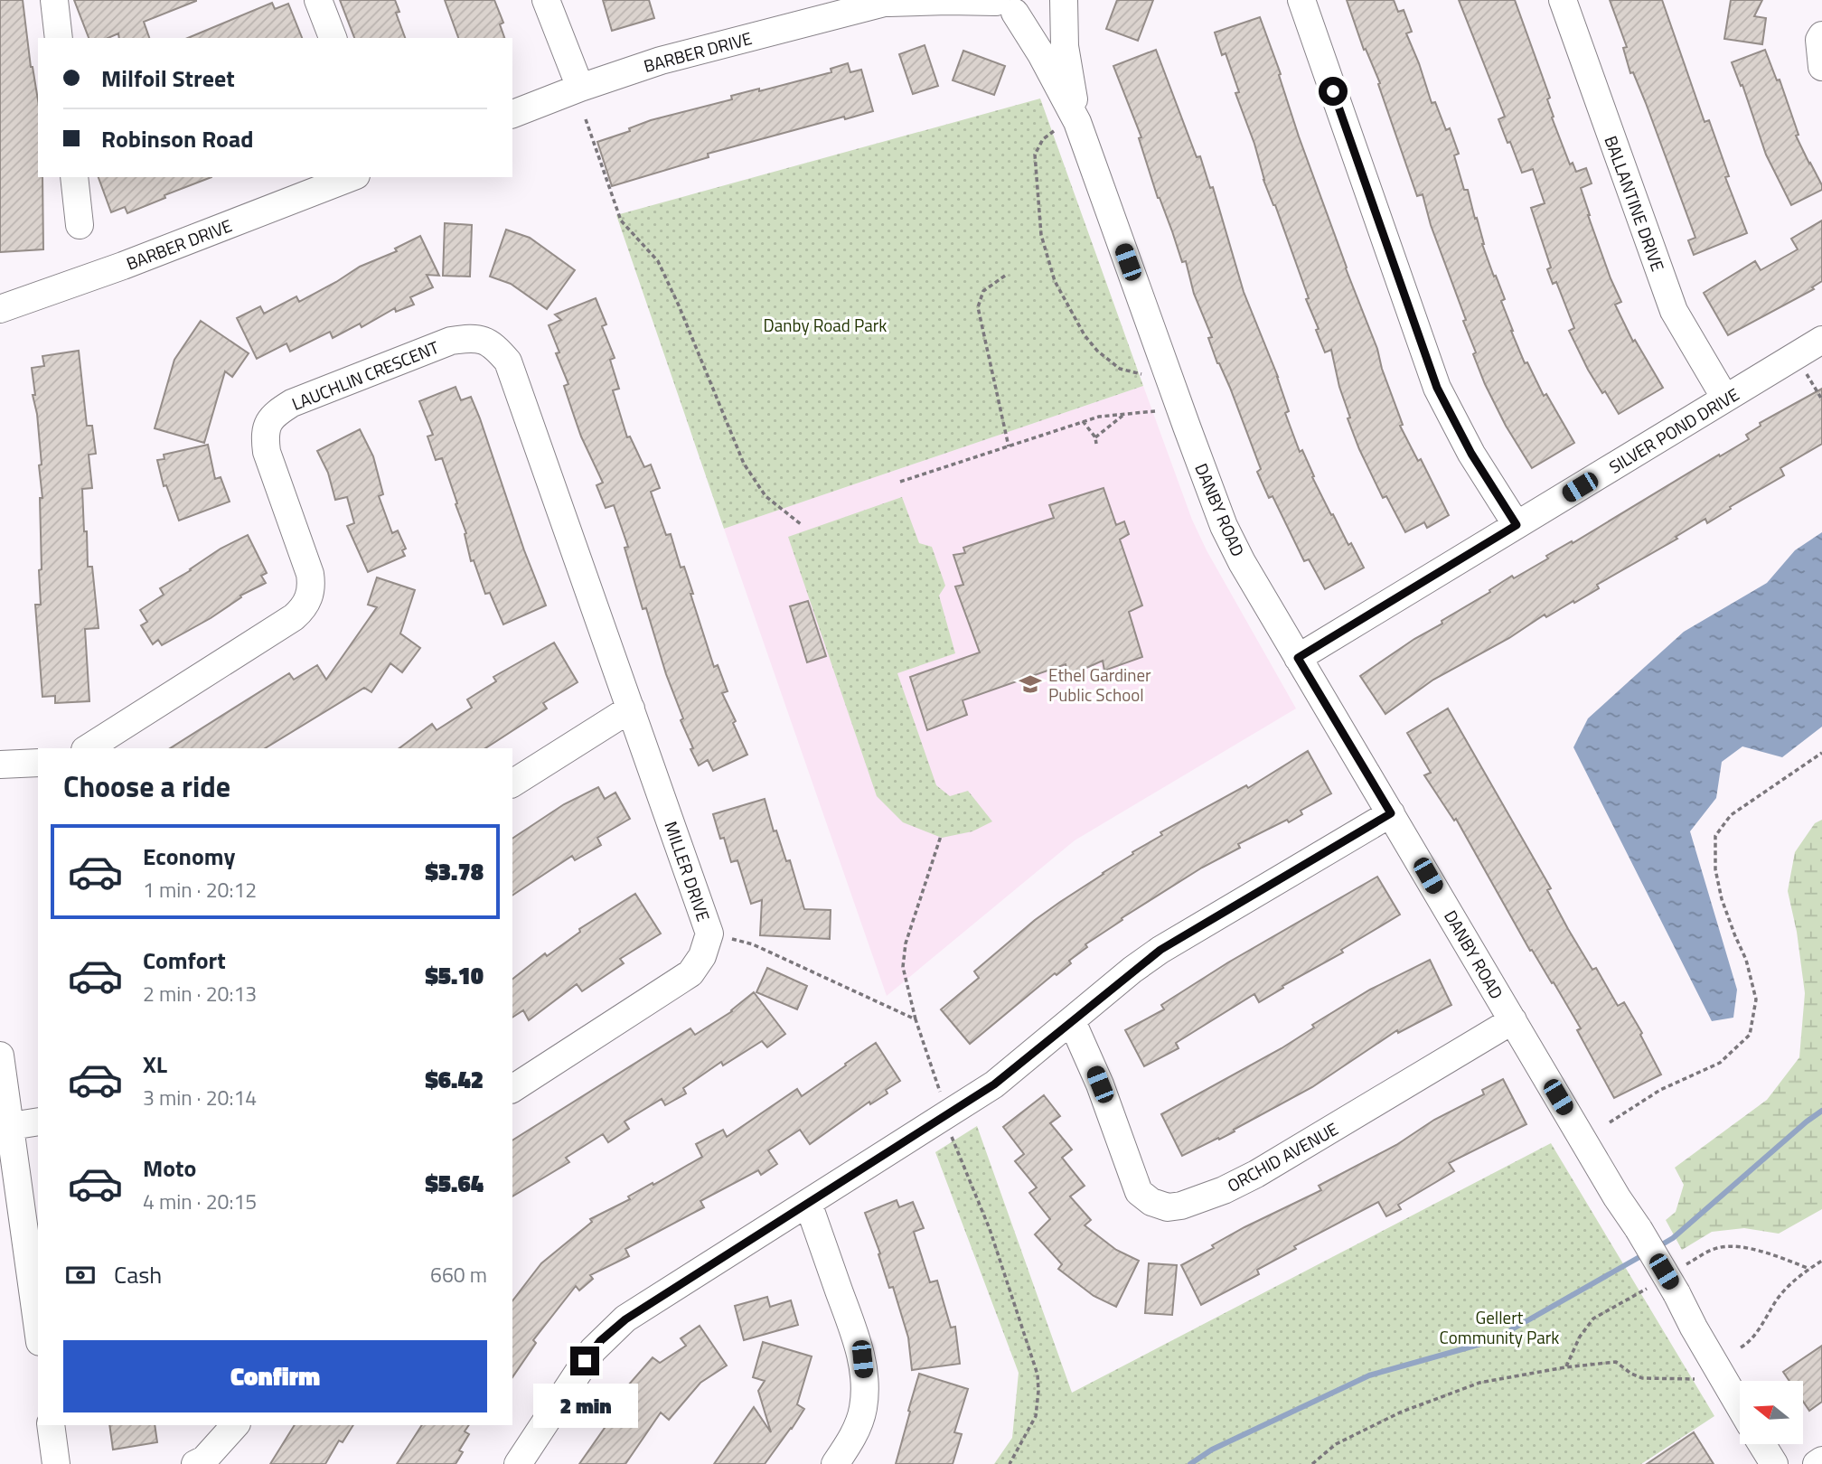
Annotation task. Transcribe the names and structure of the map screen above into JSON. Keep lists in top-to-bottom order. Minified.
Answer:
{"streets":{"street":["BARBER DRIVE","BALLANTINE DRIVE","LAUCHLIN CRESCENT","SILVER POND DRIVE","DANBY ROAD","MILLER DRIVE","ORCHID AVENUE"]},"crossings":[["BARBER DRIVE","DANBY ROAD"],["BALLANTINE DRIVE","SILVER POND DRIVE"],["LAUCHLIN CRESCENT","MILLER DRIVE"],["SILVER POND DRIVE","DANBY ROAD"],["DANBY ROAD","ORCHID AVENUE"]],"parks":["Danby Road Park","Gellert Community Park"],"places":{"school or university":["Ethel Gardiner Public School"]},"north":"left","page":{"banner":["Milfoil Street","Robinson Road"],"heading":"Choose a ride","list":[{"name":"Economy","note":"1 min · 20:12","value":"$3.78"},{"name":"Comfort","note":"2 min · 20:13","value":"$5.10"},{"name":"XL","note":"3 min · 20:14","value":"$6.42"},{"name":"Moto","note":"4 min · 20:15","value":"$5.64"}],"pay":["Cash","660 m"],"buttons":"Confirm","bubble":"2 min"}}
